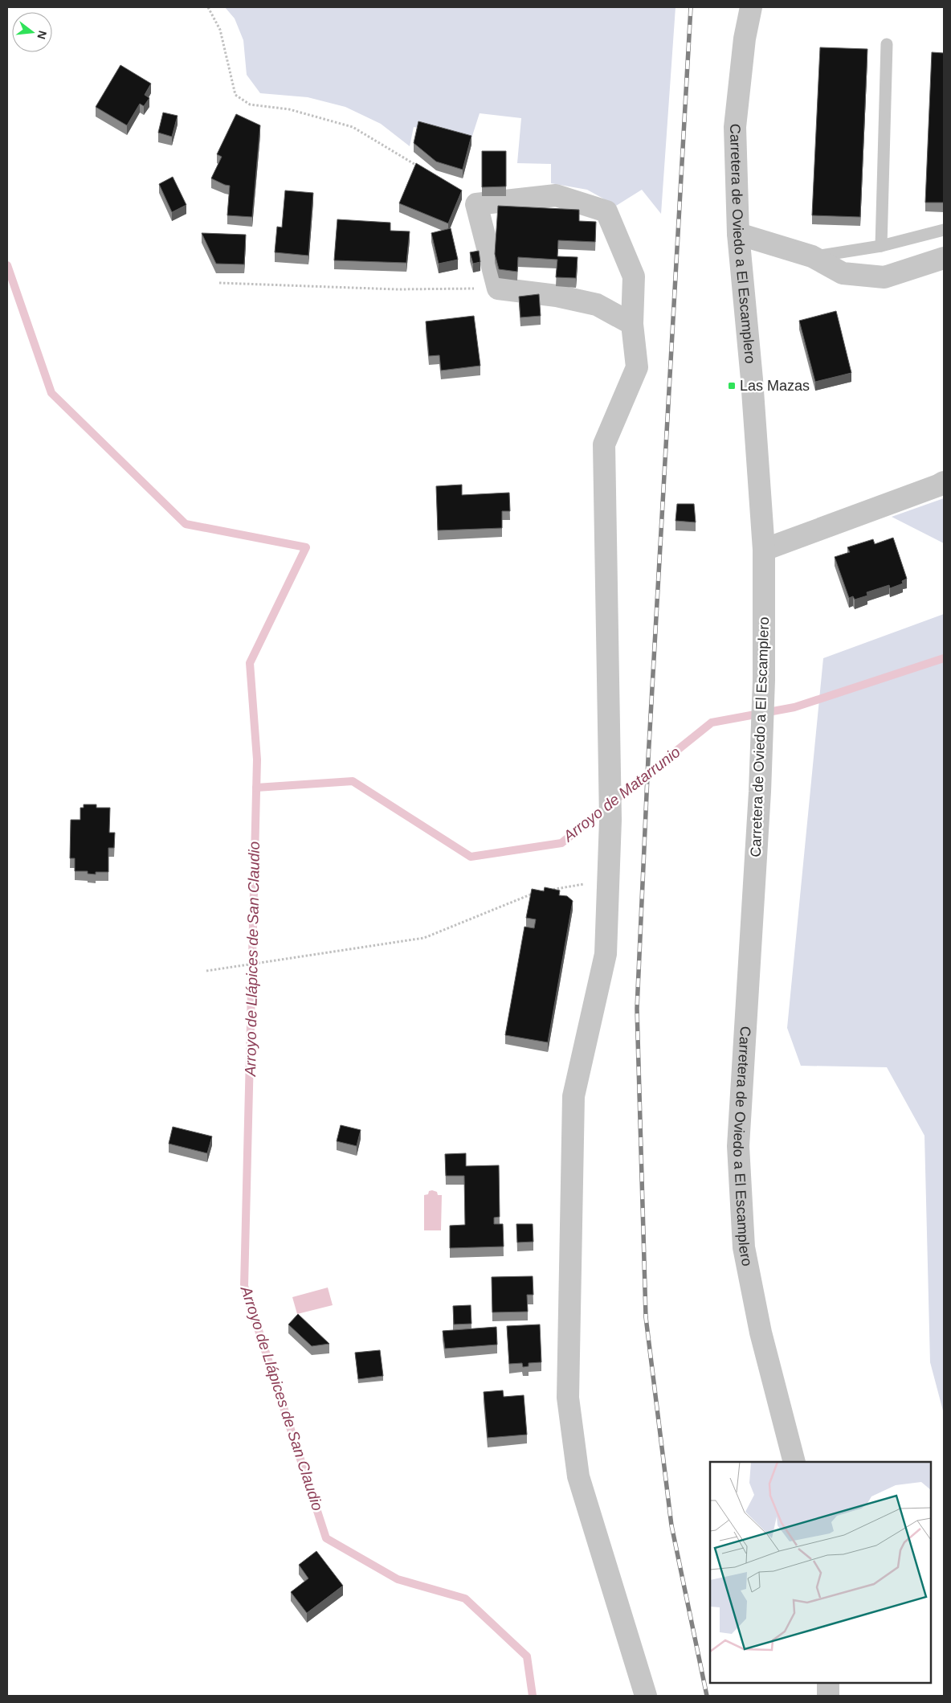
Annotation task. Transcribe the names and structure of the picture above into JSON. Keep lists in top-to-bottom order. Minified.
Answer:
{"streets":{"street":["Carretera de Oviedo a El Escamplero"]},"water":["Arroyo de Matarrunio","Arroyo de Llápices de San Claudio"],"places":{"transit":["Las Mazas"]},"north":"right"}
